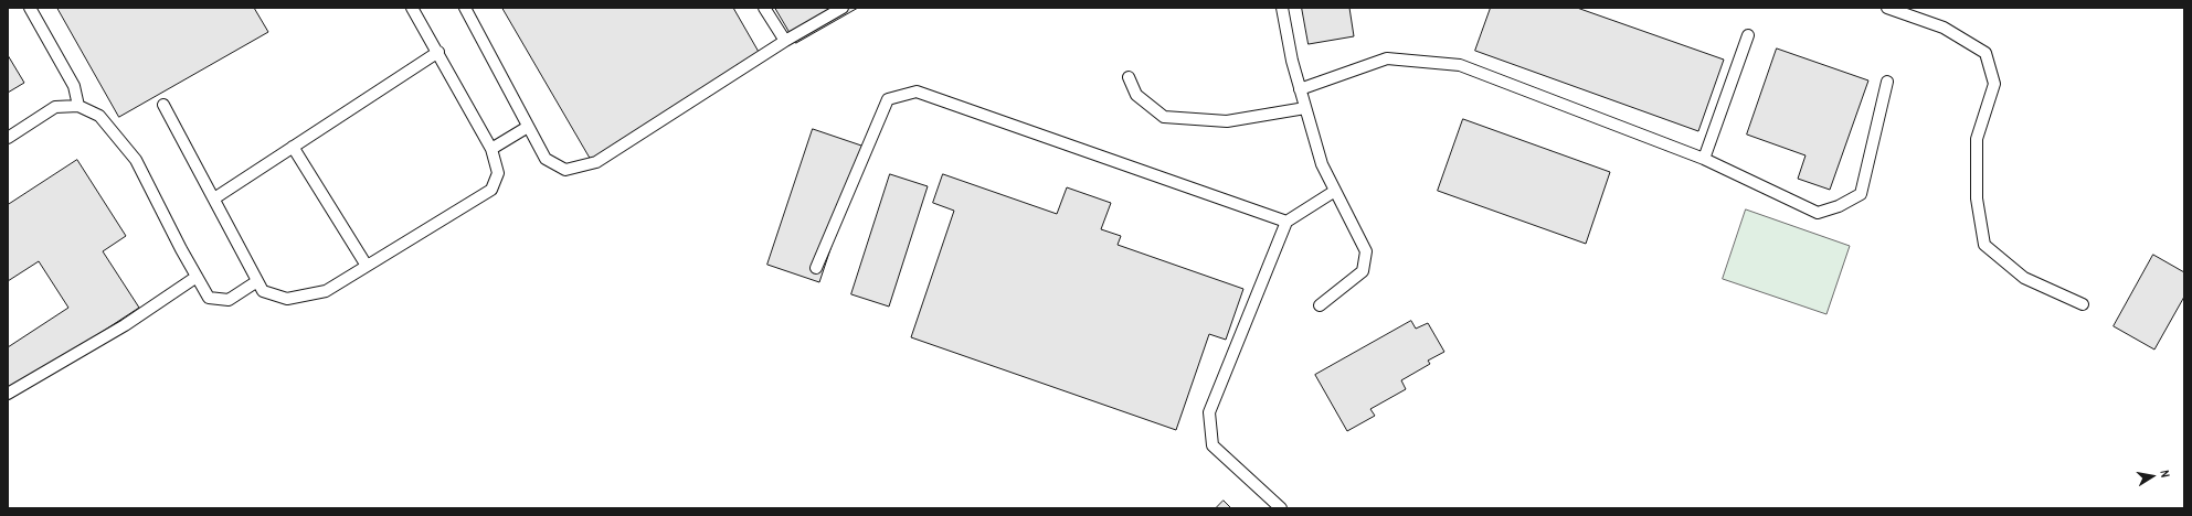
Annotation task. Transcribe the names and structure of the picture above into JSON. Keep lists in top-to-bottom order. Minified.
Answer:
{"north":"right"}
